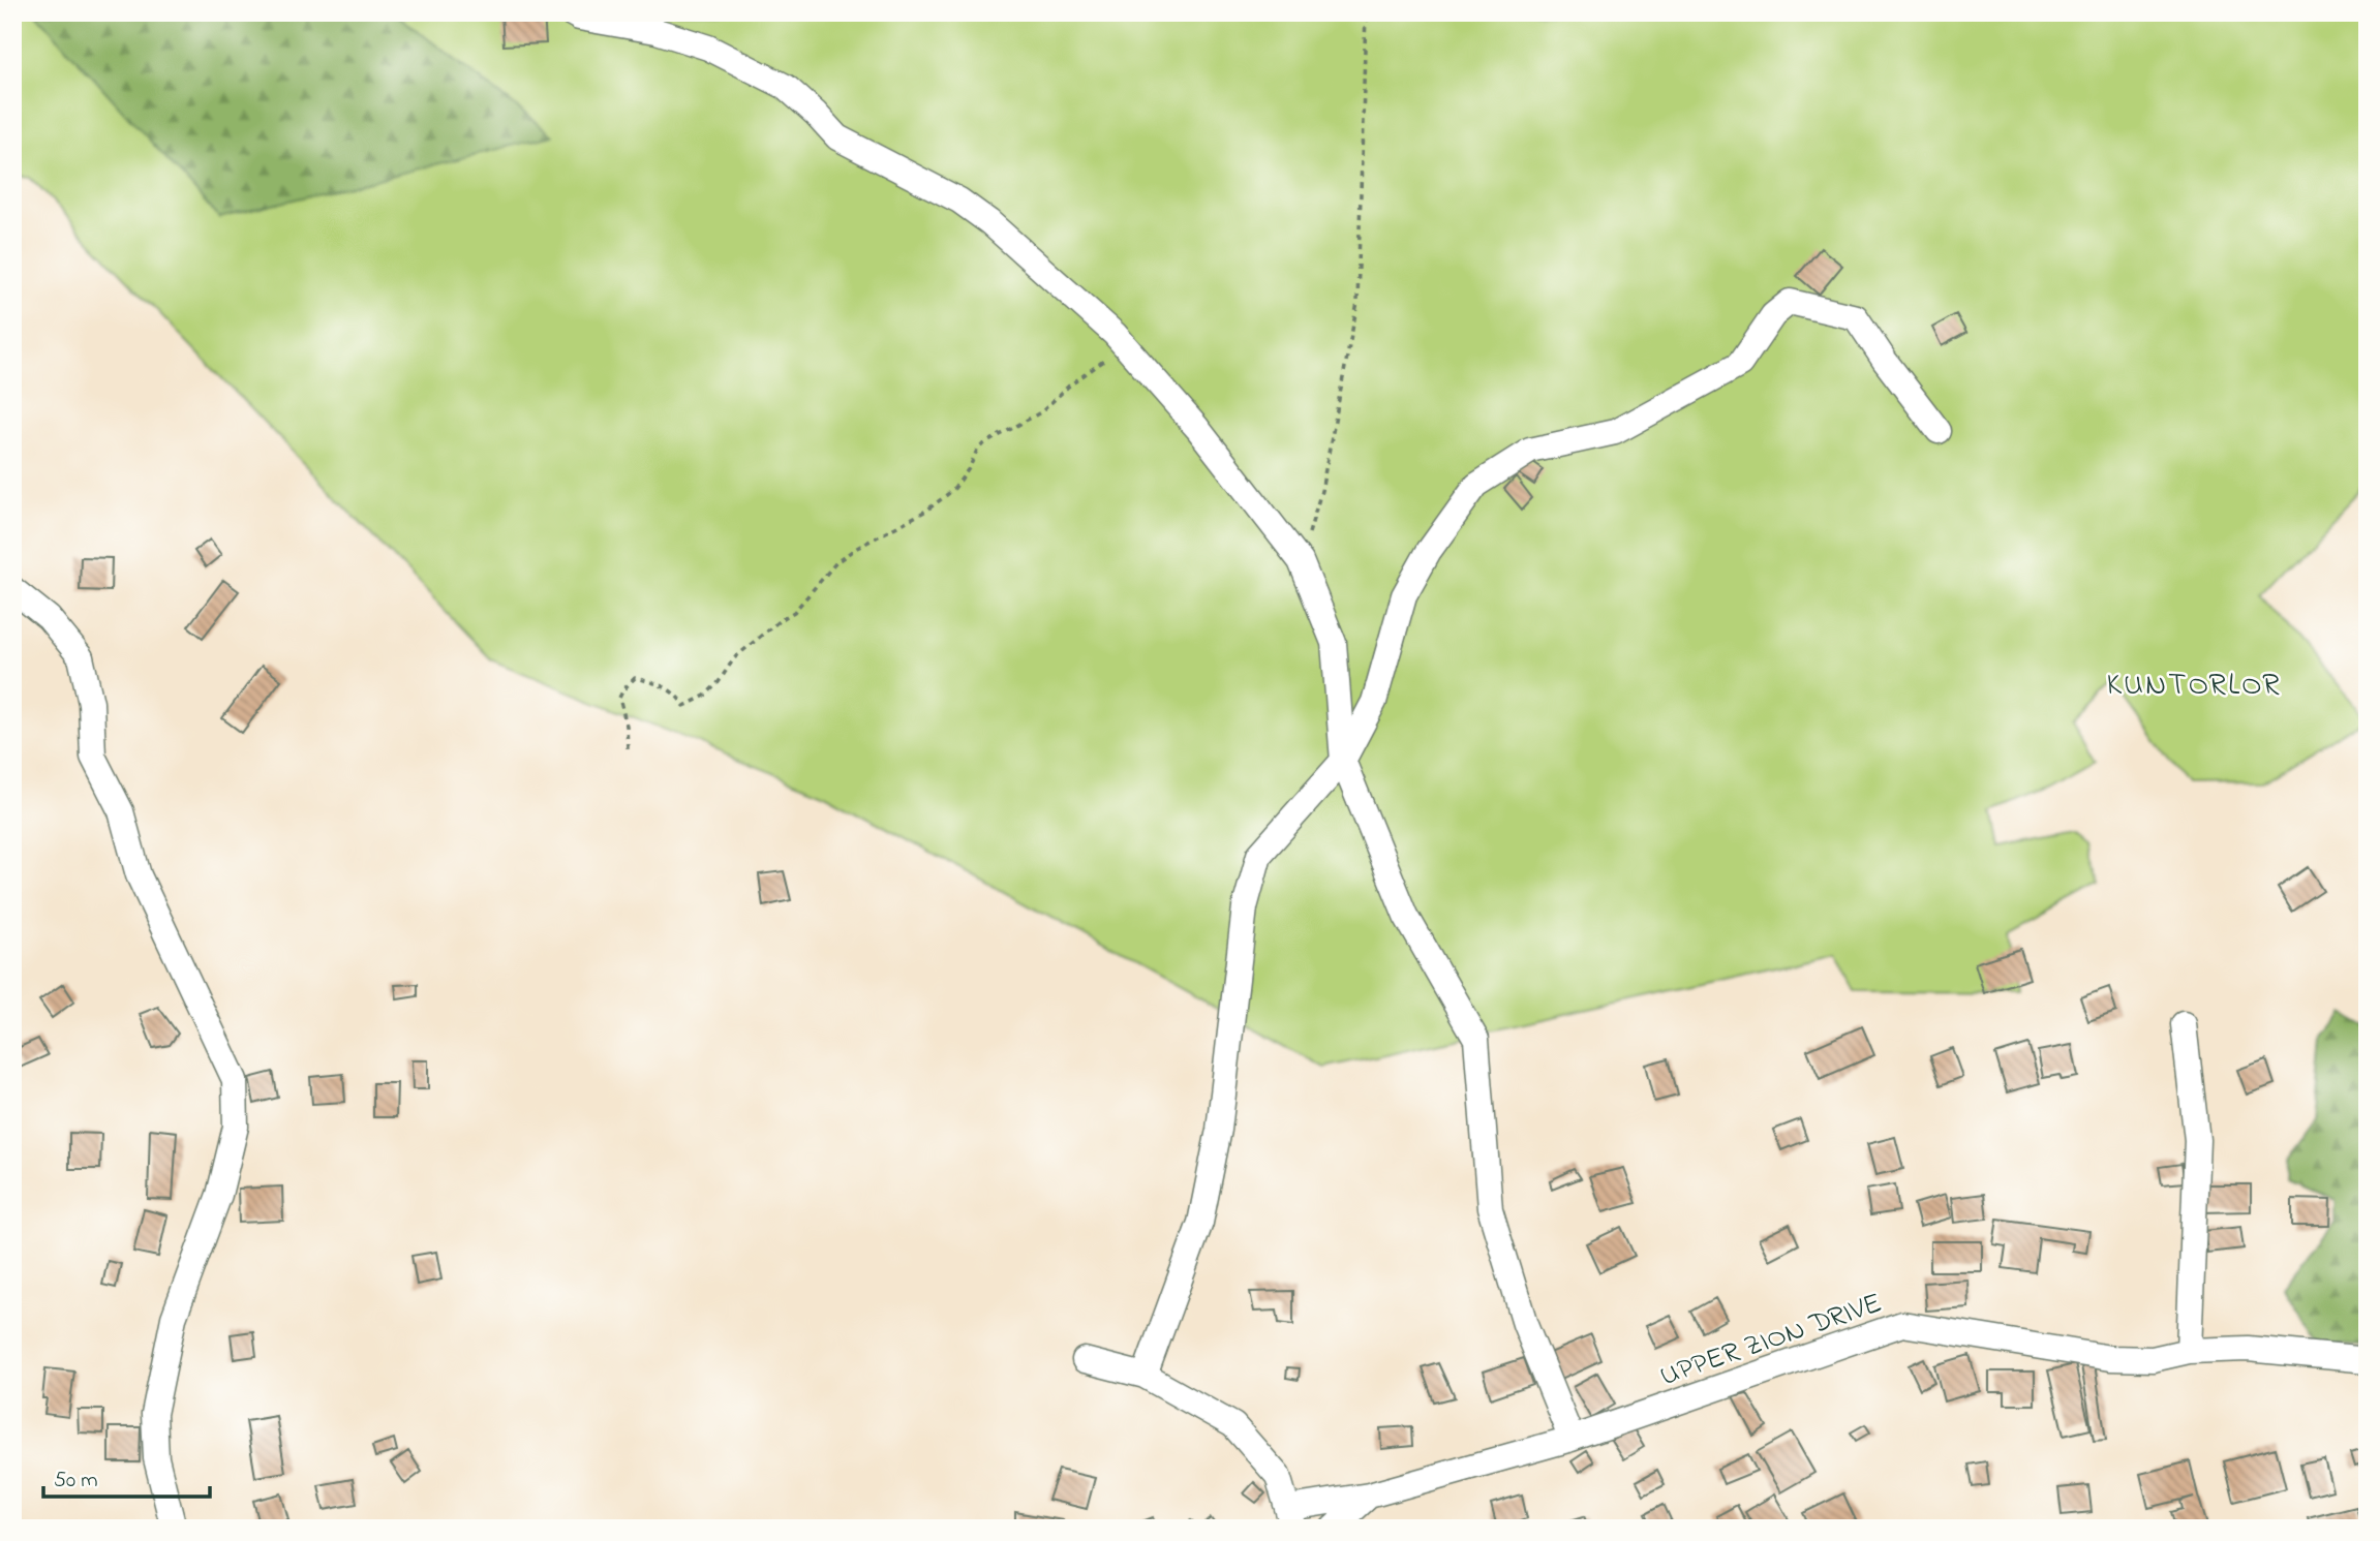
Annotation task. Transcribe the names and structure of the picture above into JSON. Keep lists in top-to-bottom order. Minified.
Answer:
{"streets":{"street":["UPPER ZION DRIVE"]},"districts":["KUNTORLOR"],"scale_bar":"50 m"}
